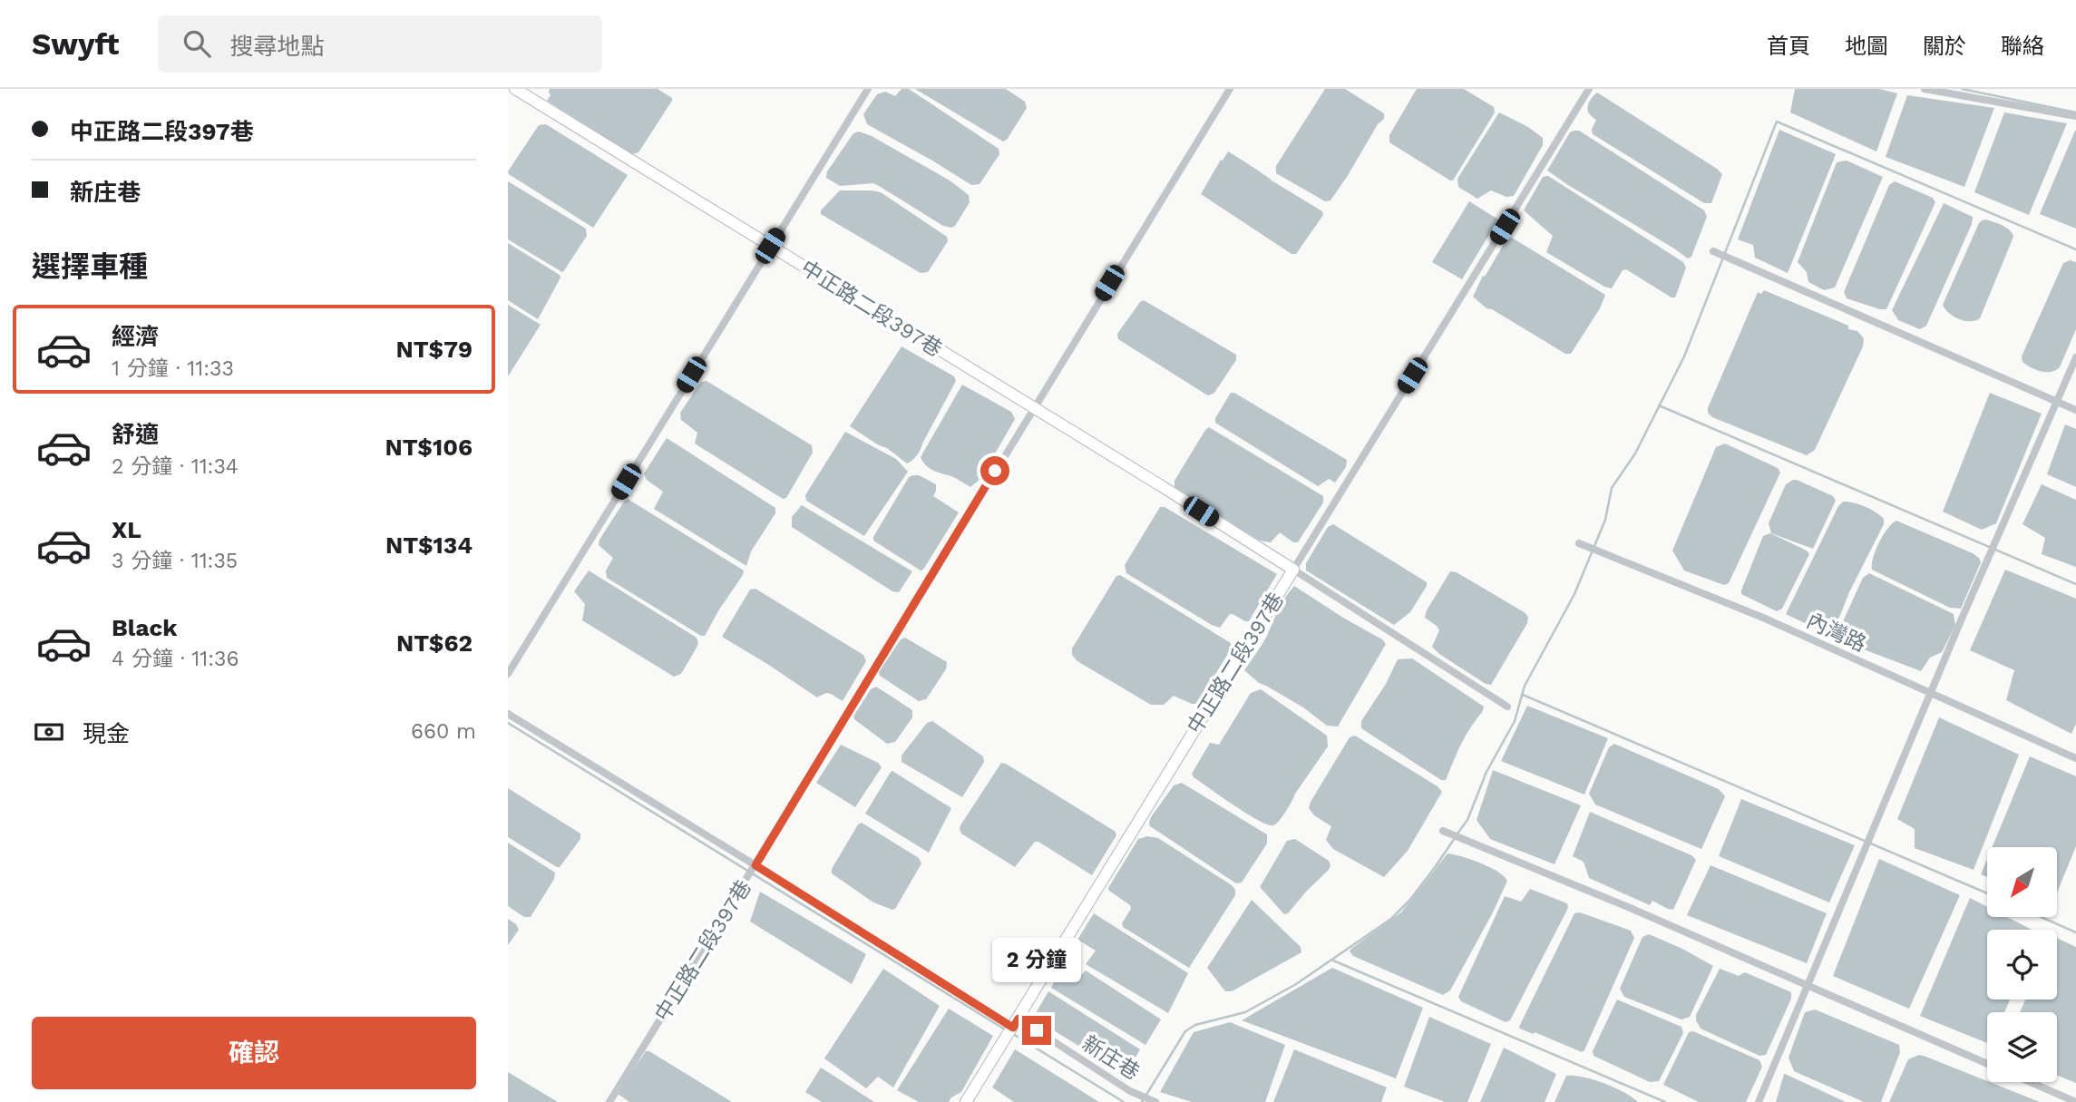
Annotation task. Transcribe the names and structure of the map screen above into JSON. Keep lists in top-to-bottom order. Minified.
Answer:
{"streets":{"street":["中正路二段397巷","內灣路","新庄巷"]},"crossings":[["中正路二段397巷","新庄巷"]],"north":"bottom left","page":{"header":"Swyft","search":"搜尋地點","nav":["首頁","地圖","關於","聯絡"],"banner":["中正路二段397巷","新庄巷"],"heading":"選擇車種","list":[{"name":"經濟","note":"1 分鐘 · 11:33","value":"NT$79"},{"name":"舒適","note":"2 分鐘 · 11:34","value":"NT$106"},{"name":"XL","note":"3 分鐘 · 11:35","value":"NT$134"},{"name":"Black","note":"4 分鐘 · 11:36","value":"NT$62"}],"pay":["現金","660 m"],"bubble":"2 分鐘","buttons":"確認"}}
